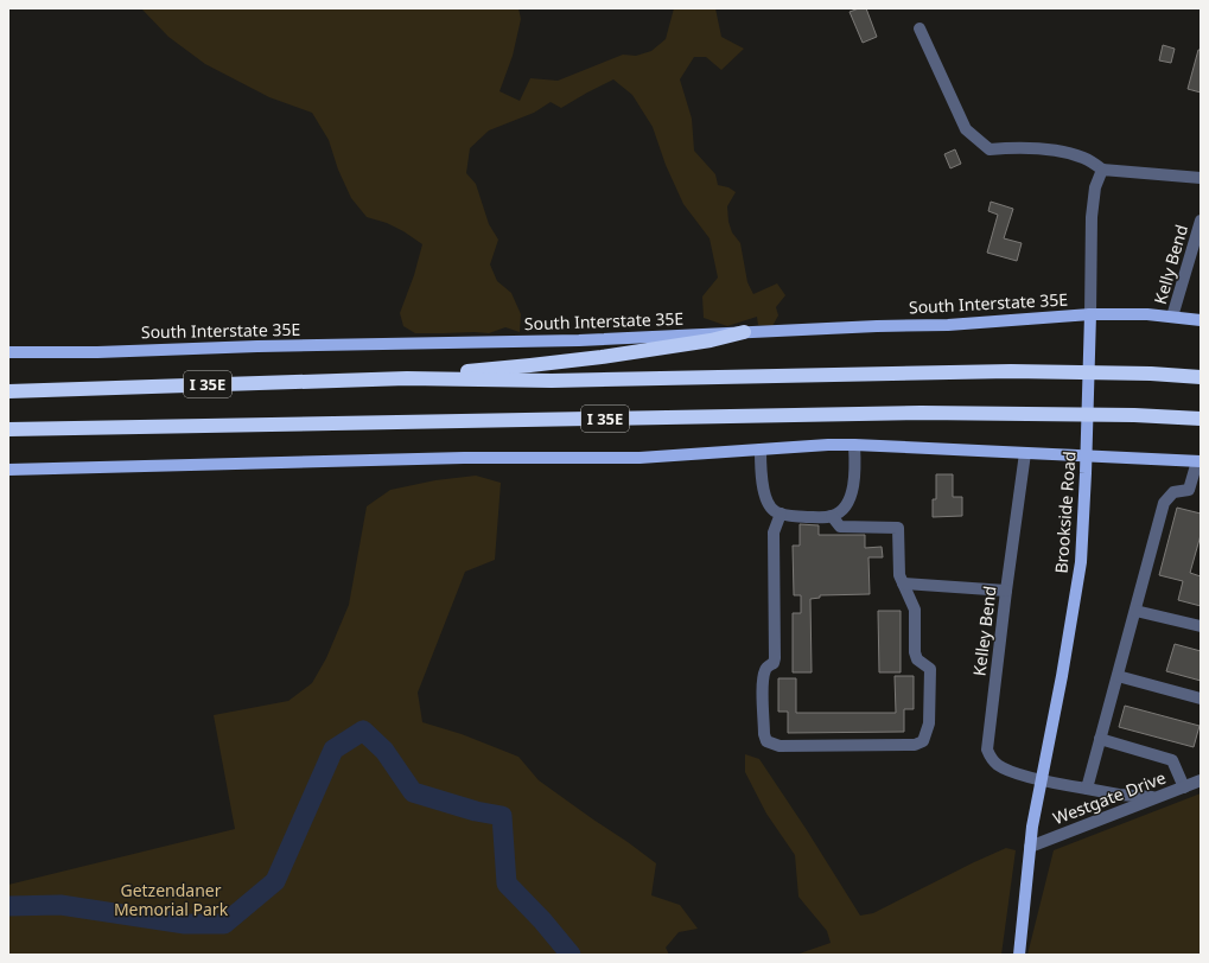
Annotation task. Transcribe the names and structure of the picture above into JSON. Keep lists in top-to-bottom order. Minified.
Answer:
{"streets":{"highway":["I 35E"],"main road":["South Interstate 35E","Brookside Road"],"street":["Kelly Bend","Kelley Bend","Westgate Drive"]},"crossings":[["Kelly Bend","South Interstate 35E"],["South Interstate 35E","Brookside Road"],["Brookside Road","Kelley Bend"],["Brookside Road","Westgate Drive"],["Kelley Bend","Westgate Drive"]],"parks":["Getzendaner Memorial Park"]}
